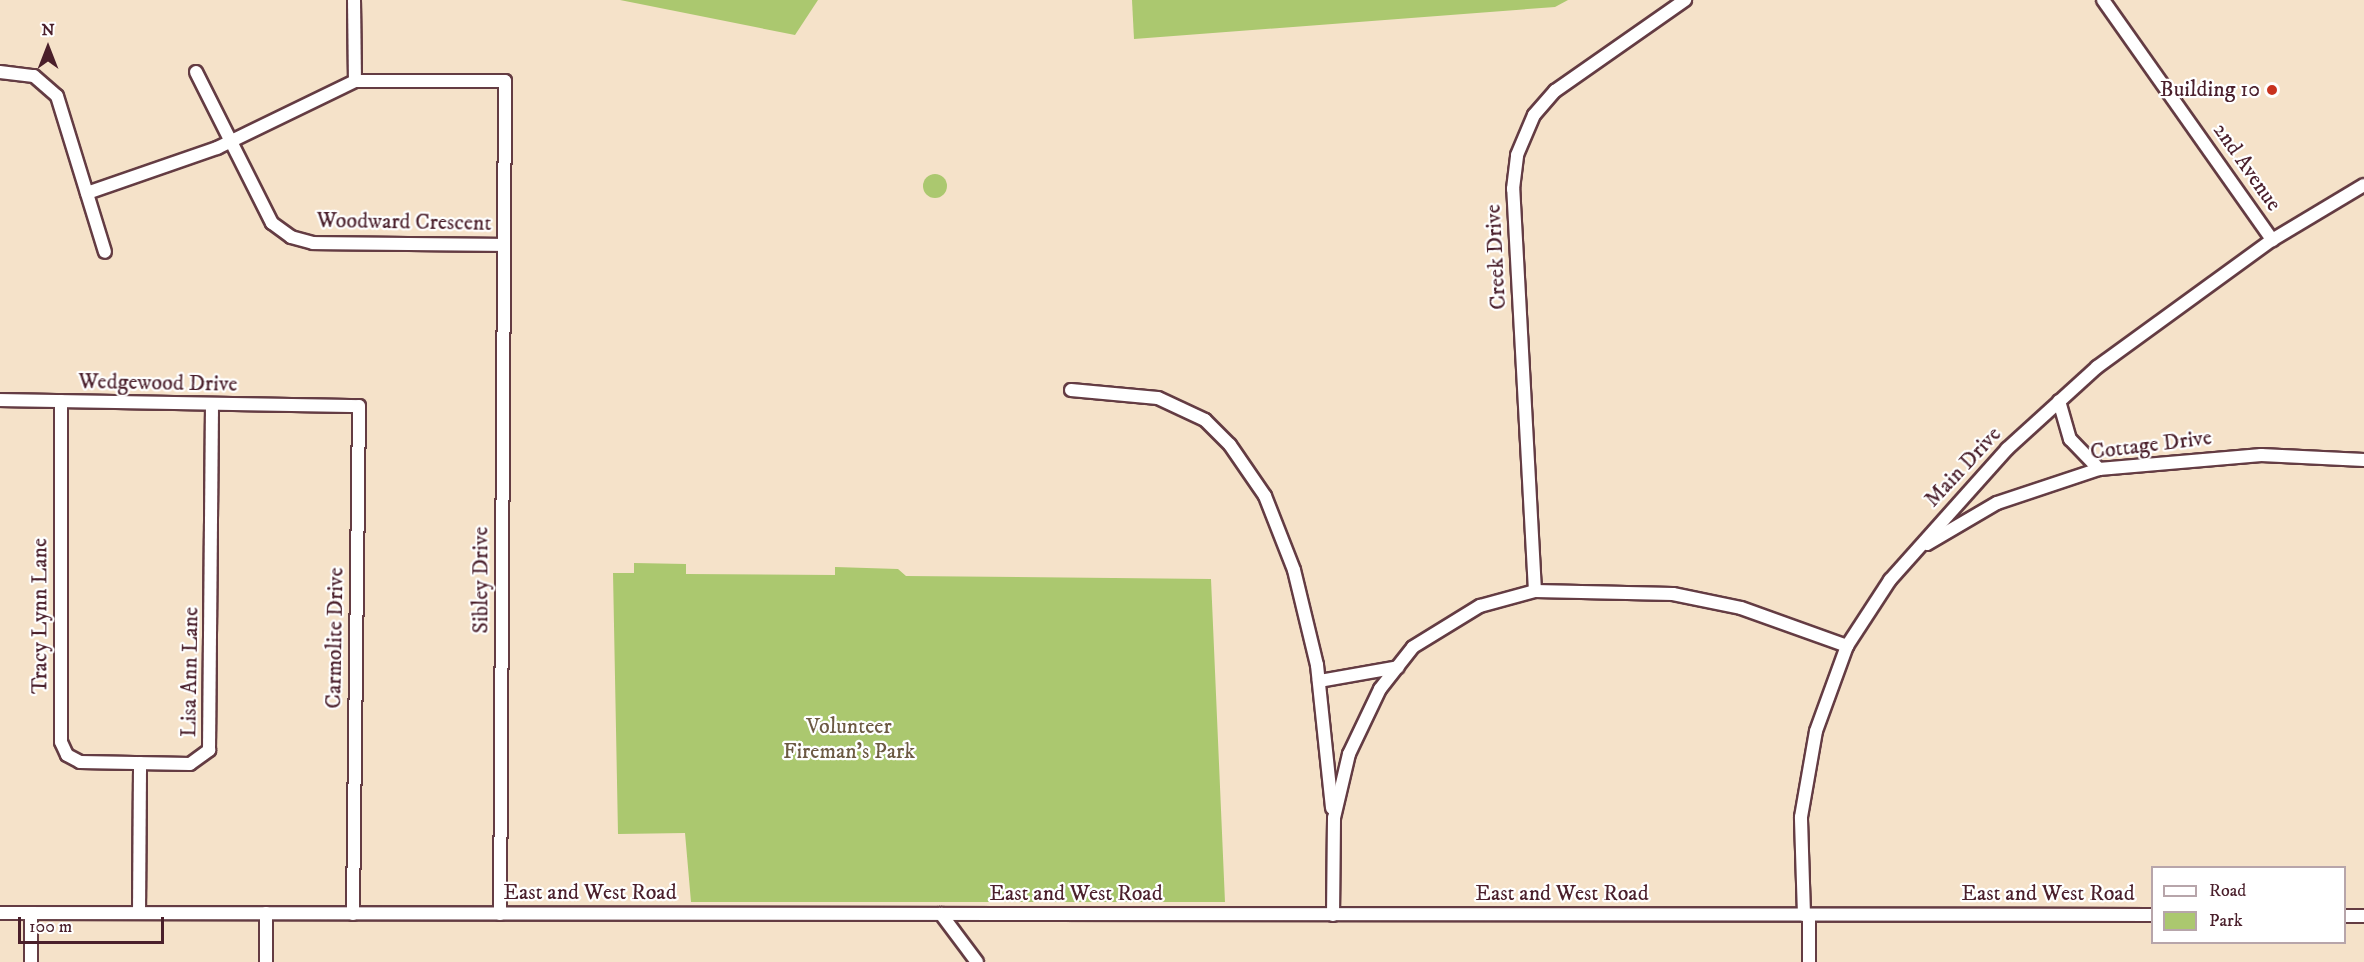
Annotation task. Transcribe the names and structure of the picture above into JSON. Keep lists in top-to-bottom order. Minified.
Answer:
{"streets":{"street":["2nd Avenue","Woodward Crescent","Creek Drive","Wedgewood Drive","Cottage Drive","Main Drive","Sibley Drive","Tracy Lynn Lane","Carmolite Drive","Lisa Ann Lane","East and West Road"]},"crossings":[["2nd Avenue","Main Drive"],["Woodward Crescent","Sibley Drive"],["Wedgewood Drive","Tracy Lynn Lane"],["Wedgewood Drive","Carmolite Drive"],["Wedgewood Drive","Lisa Ann Lane"],["Cottage Drive","Main Drive"],["Main Drive","East and West Road"],["Sibley Drive","East and West Road"],["Tracy Lynn Lane","Lisa Ann Lane"],["Carmolite Drive","East and West Road"]],"parks":["Volunteer Fireman's Park"],"places":["Building 10"],"legend":["Road","Park"],"scale_bar":"100 m","north":"top"}
